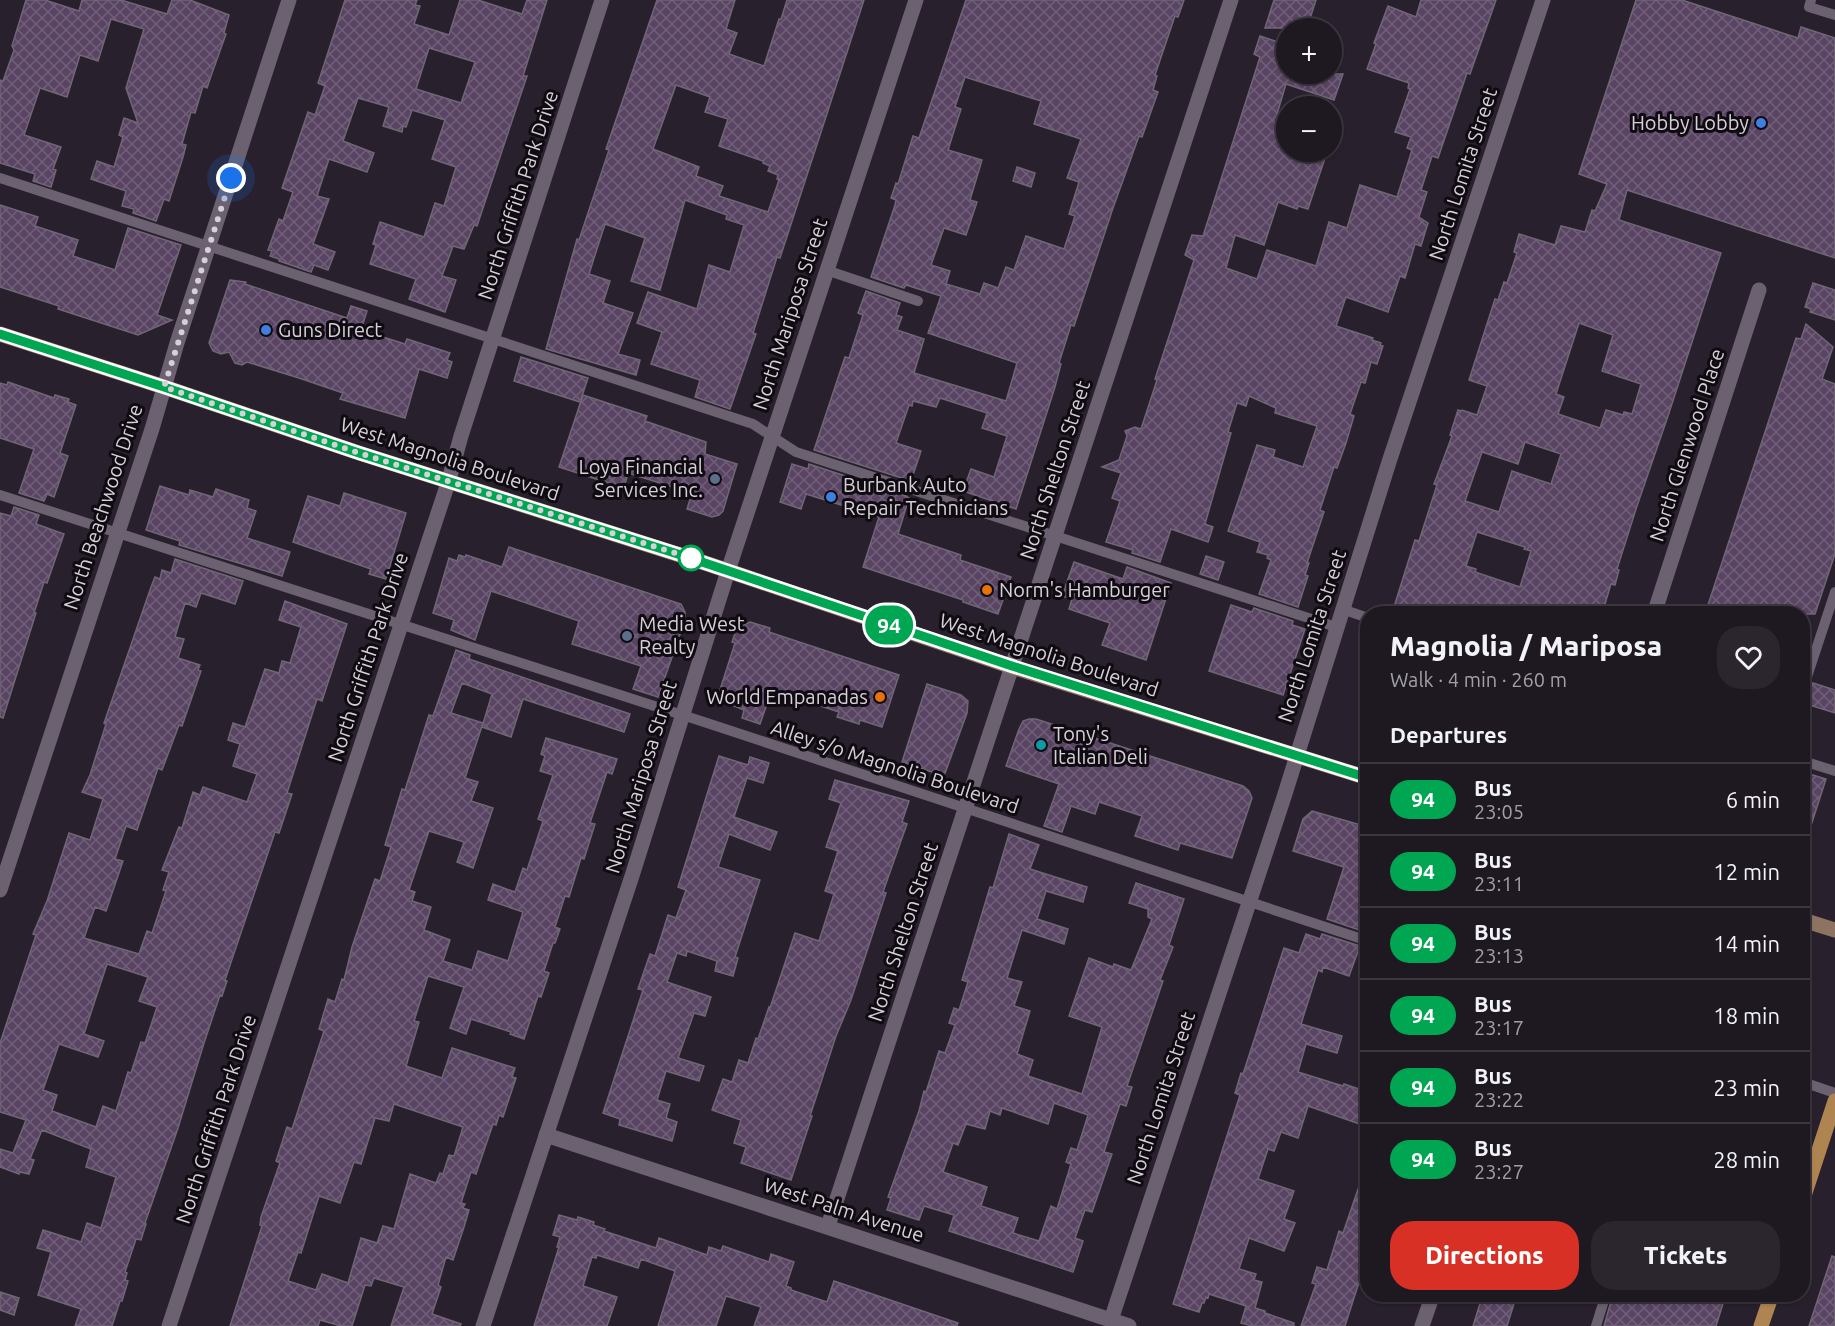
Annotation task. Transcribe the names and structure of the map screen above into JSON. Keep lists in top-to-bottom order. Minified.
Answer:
{"streets":{"main road":["West Magnolia Boulevard"],"street":["North Lomita Street","North Griffith Park Drive","North Mariposa Street","North Glenwood Place","North Shelton Street","North Beachwood Drive","West Palm Avenue"],"lane":["Alley s/o Magnolia Boulevard"]},"crossings":[["North Lomita Street","West Magnolia Boulevard"],["North Lomita Street","Alley s/o Magnolia Boulevard"],["North Lomita Street","West Palm Avenue"],["North Griffith Park Drive","West Magnolia Boulevard"],["North Griffith Park Drive","Alley s/o Magnolia Boulevard"],["North Mariposa Street","West Magnolia Boulevard"],["North Mariposa Street","Alley s/o Magnolia Boulevard"],["North Mariposa Street","West Palm Avenue"],["West Magnolia Boulevard","North Shelton Street"],["West Magnolia Boulevard","North Beachwood Drive"],["North Shelton Street","Alley s/o Magnolia Boulevard"],["North Shelton Street","West Palm Avenue"],["North Beachwood Drive","Alley s/o Magnolia Boulevard"]],"places":["Hobby Lobby","Guns Direct","Loya Financial Services Inc.","Burbank Auto Repair Technicians","Norm's Hamburger","Media West Realty","World Empanadas","Tony's Italian Deli"],"lines":["bus line 94"],"page":{"on_map":"94","map_buttons":["+","−"],"heading":[["Magnolia / Mariposa","Walk · 4 min · 260 m"],"Departures"],"list":[{"mark":"94","name":"Bus","note":"23:05","value":"6 min"},{"mark":"94","name":"Bus","note":"23:11","value":"12 min"},{"mark":"94","name":"Bus","note":"23:13","value":"14 min"},{"mark":"94","name":"Bus","note":"23:17","value":"18 min"},{"mark":"94","name":"Bus","note":"23:22","value":"23 min"},{"mark":"94","name":"Bus","note":"23:27","value":"28 min"}],"buttons":["Directions","Tickets"]}}
